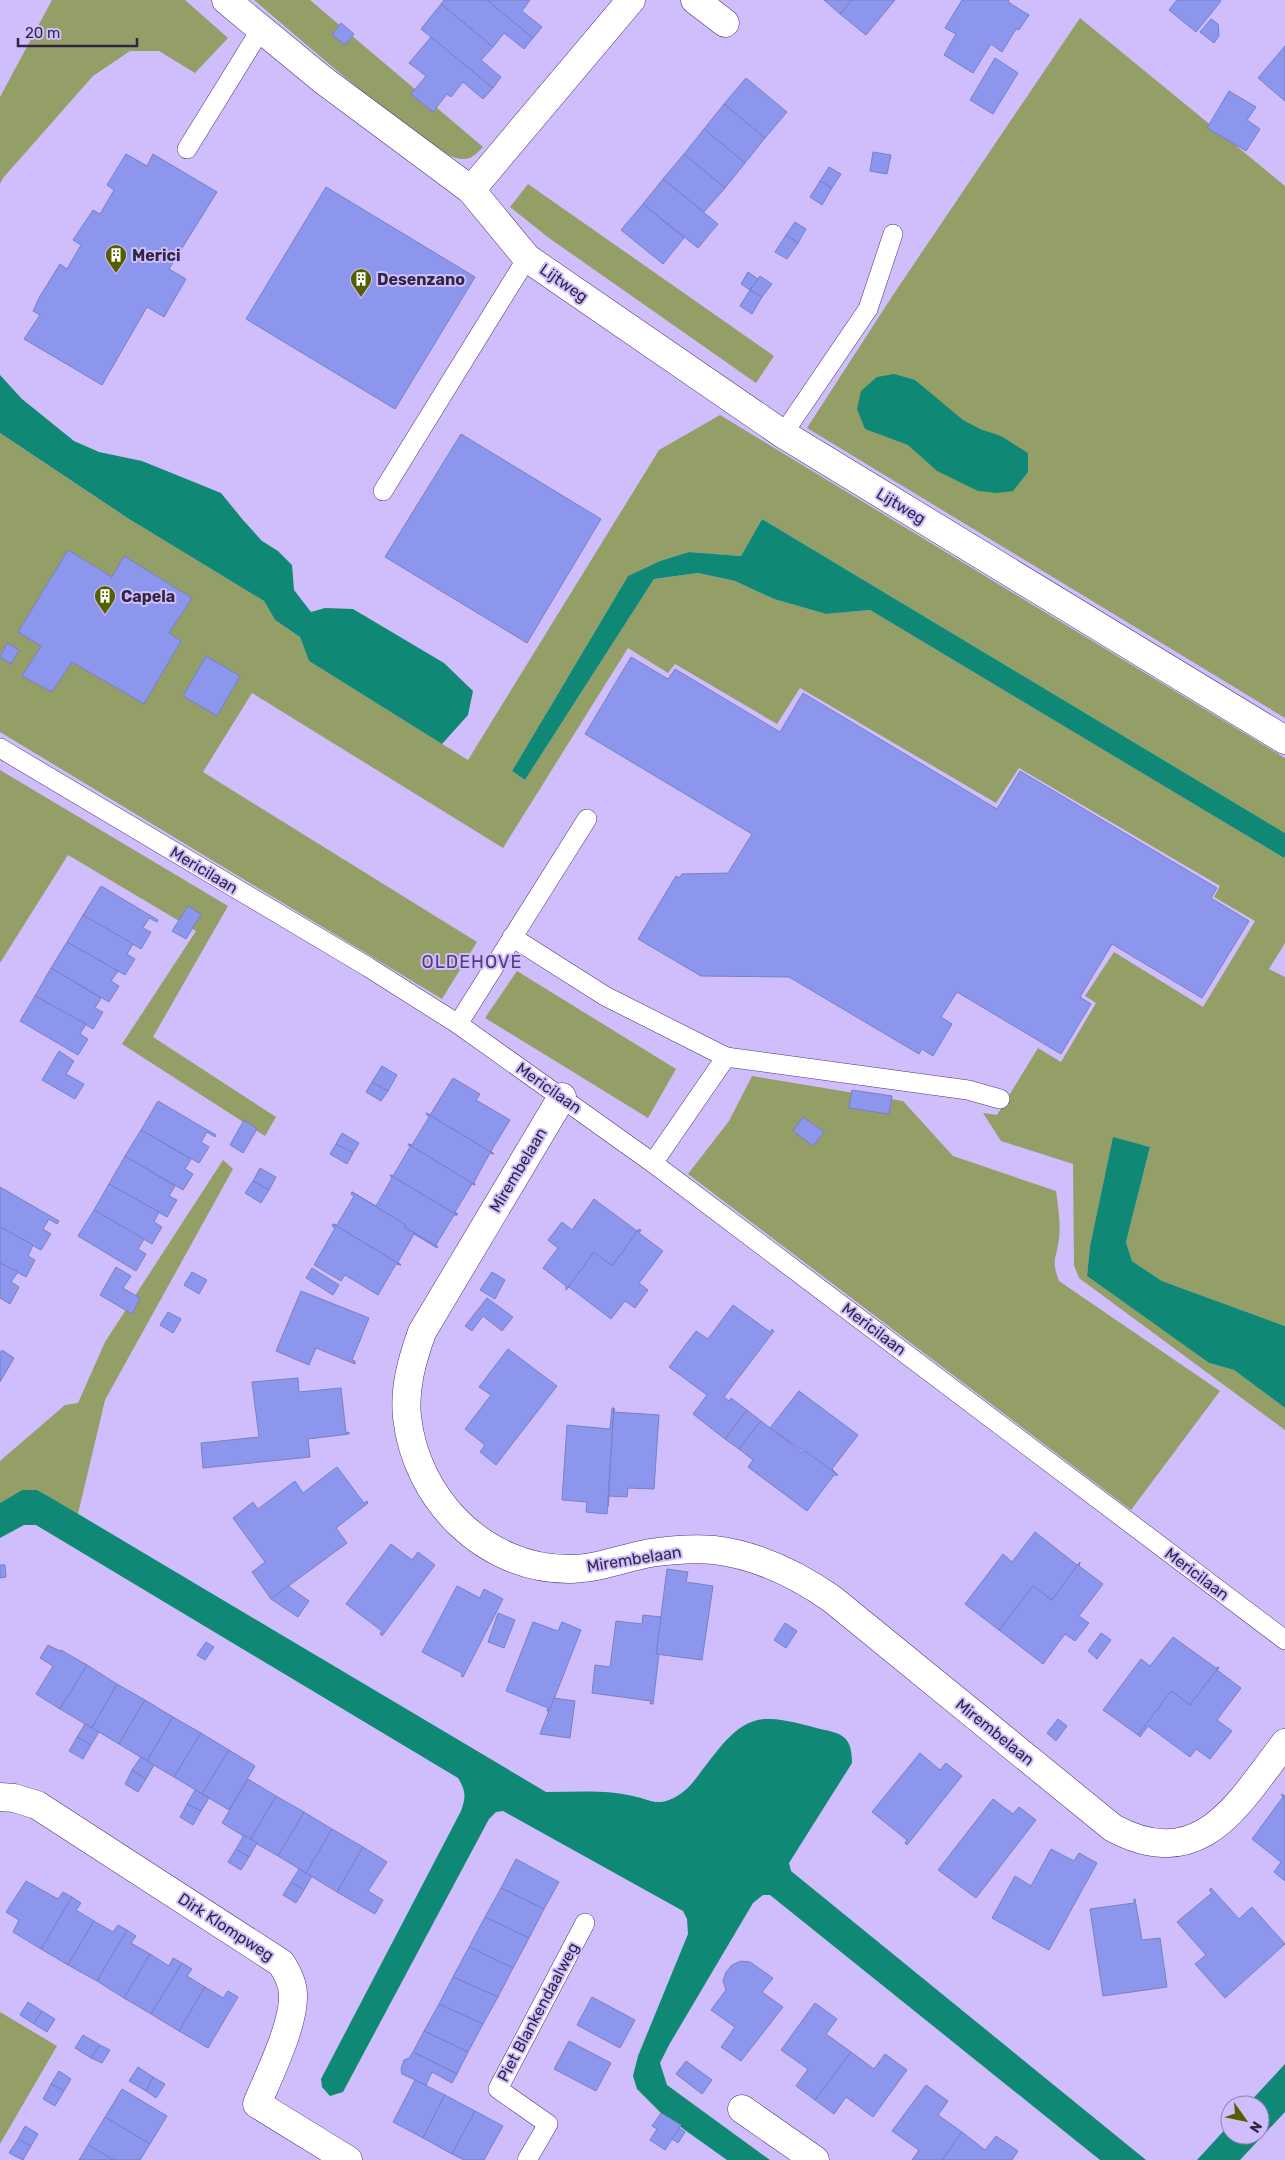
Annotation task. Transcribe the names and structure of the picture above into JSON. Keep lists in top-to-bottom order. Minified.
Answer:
{"streets":{"street":["Lijtweg","Mirembelaan","Dirk Klompweg"],"lane":["Mericilaan","Piet Blankendaalweg"]},"crossings":[["Mericilaan","Mirembelaan"]],"districts":["OLDEHOVE"],"places":{"building":["Merici","Desenzano","Capela"]},"scale_bar":"20 m","north":"bottom right"}
